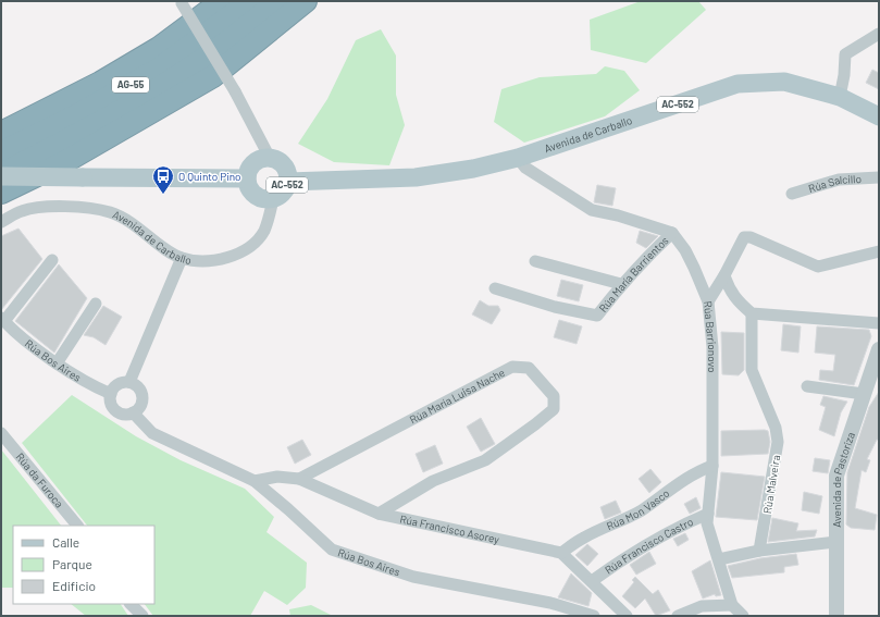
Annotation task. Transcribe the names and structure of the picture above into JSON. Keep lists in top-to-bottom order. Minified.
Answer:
{"streets":{"highway":["AG-55"],"main road":["AC-552","Avenida de Carballo"],"street":["Rúa Salcillo","Rúa María Barrientos","Rúa Barrionovo","Rúa Bos Aires","Rúa María Luisa Nache","Rúa da Furoca","Avenida de Pastoriza","Rúa Malveira","Rúa Mon Vasco","Rúa Francisco Asorey","Rúa Francisco Castro"]},"crossings":[["AC-552","Avenida de Carballo"],["Rúa María Barrientos","Rúa Barrionovo"],["Rúa Barrionovo","Rúa Mon Vasco"],["Rúa Barrionovo","Rúa Francisco Castro"],["Rúa Bos Aires","Rúa Francisco Asorey"],["Rúa María Luisa Nache","Rúa Francisco Asorey"],["Rúa Mon Vasco","Rúa Francisco Asorey"]],"places":{"bus stop":["O Quinto Pino"]},"legend":["Calle","Parque","Edificio"]}
